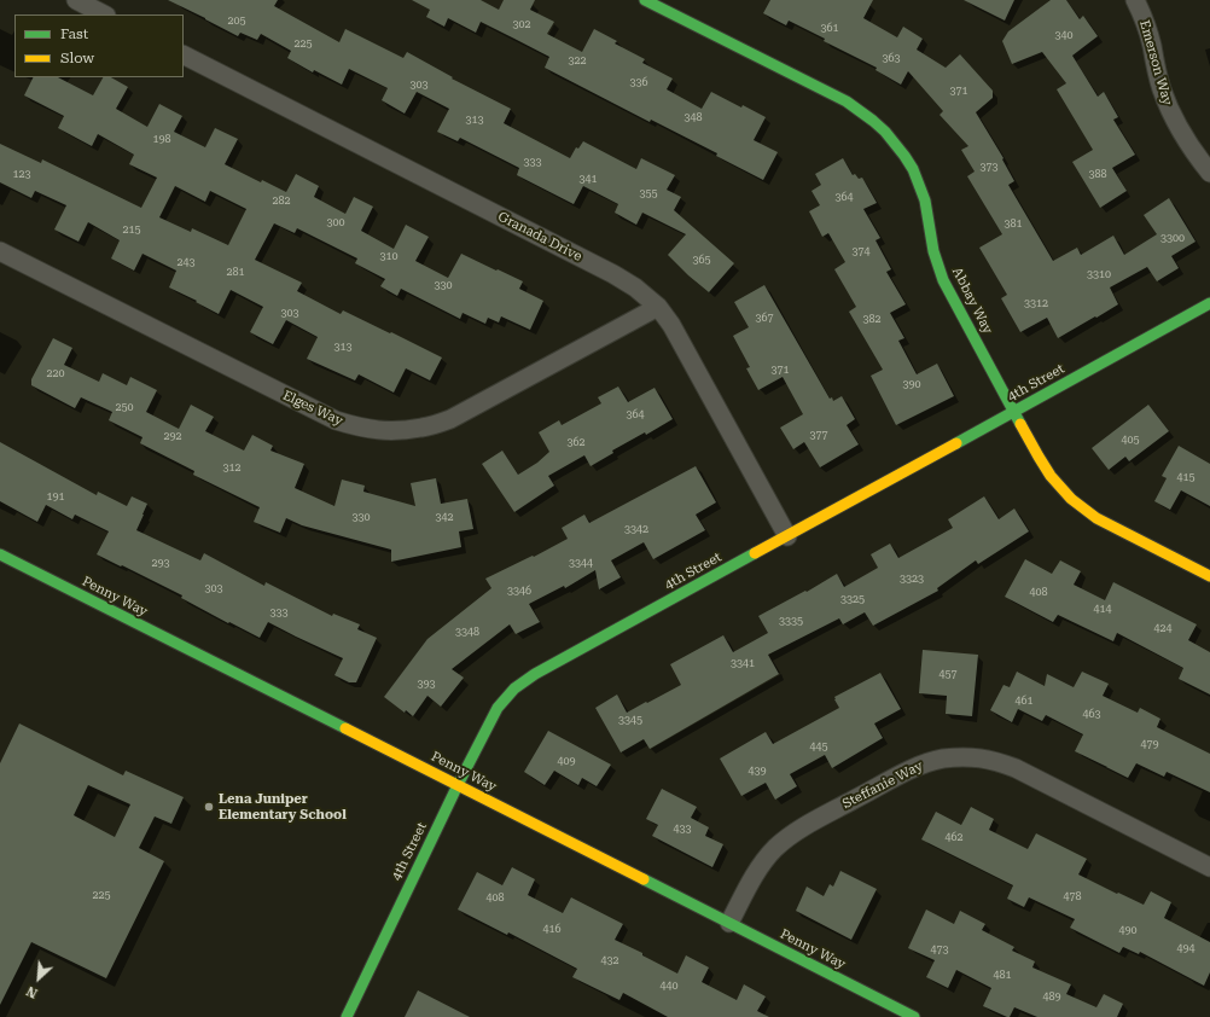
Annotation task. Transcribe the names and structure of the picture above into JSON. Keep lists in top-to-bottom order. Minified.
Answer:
{"streets":{"street":["Emerson Way","Granada Drive","Abbay Way","4th Street","Elges Way","Penny Way","Steffanie Way"]},"crossings":[["Granada Drive","4th Street"],["Granada Drive","Elges Way"],["Abbay Way","4th Street"],["4th Street","Penny Way"],["Penny Way","Steffanie Way"]],"places":["Lena Juniper Elementary School"],"house_numbers":["205","302","361","340","225","363","322","336","303","371","348","313","198","333","373","123","388","341","355","364","282","300","381","215","3300","374","310","365","243","281","3310","330","3312","303","367","382","313","371","220","390","250","364","377","292","405","362","312","415","191","330","342","3342","293","3344","3323","303","3346","408","3325","414","333","3335","424","3348","3341","457","393","461","463","3345","479","445","409","439","433","462","225","478","408","416","490","494","473","432","481","440","489"],"legend":["Fast","Slow"],"north":"bottom left"}
